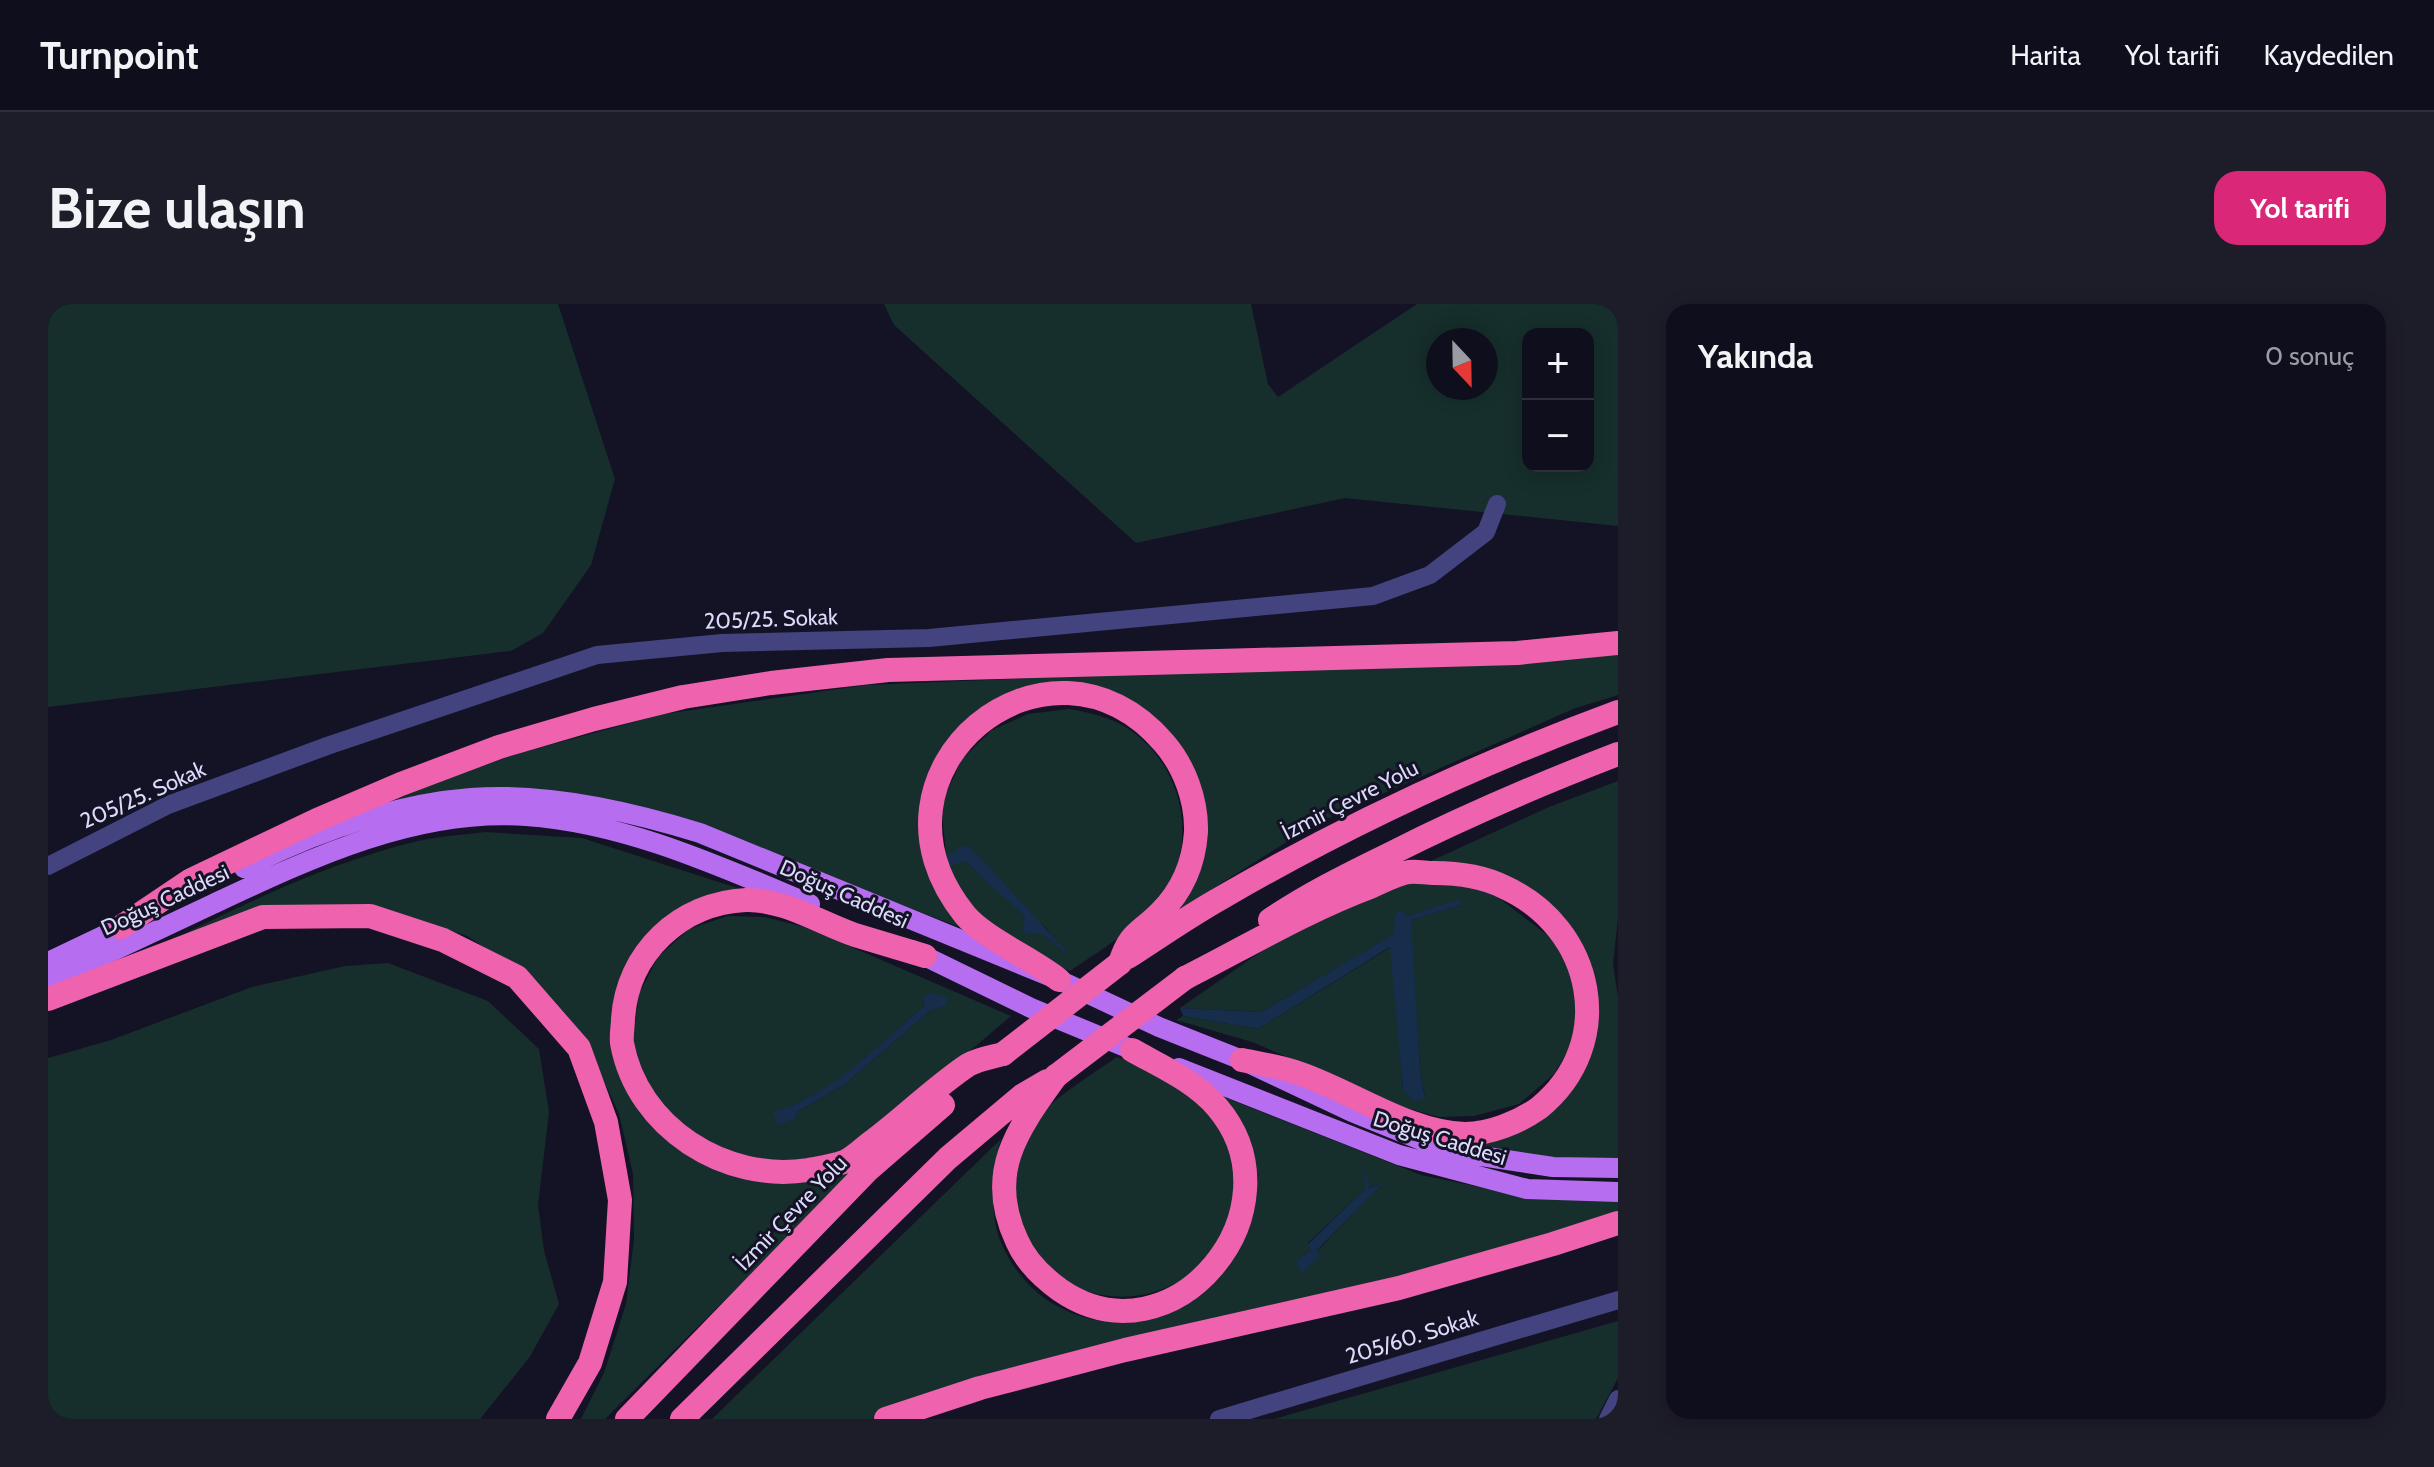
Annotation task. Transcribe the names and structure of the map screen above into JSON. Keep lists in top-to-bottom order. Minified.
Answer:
{"streets":{"highway":["İzmir Çevre Yolu"],"main road":["Doğuş Caddesi"],"street":["205/25. Sokak","205/60. Sokak"]},"north":"bottom","page":{"header":"Turnpoint","nav":["Harita","Yol tarifi","Kaydedilen"],"buttons":"Yol tarifi","title":"Bize ulaşın","heading":["Yakında","0 sonuç"],"map_buttons":["+","−"]}}
